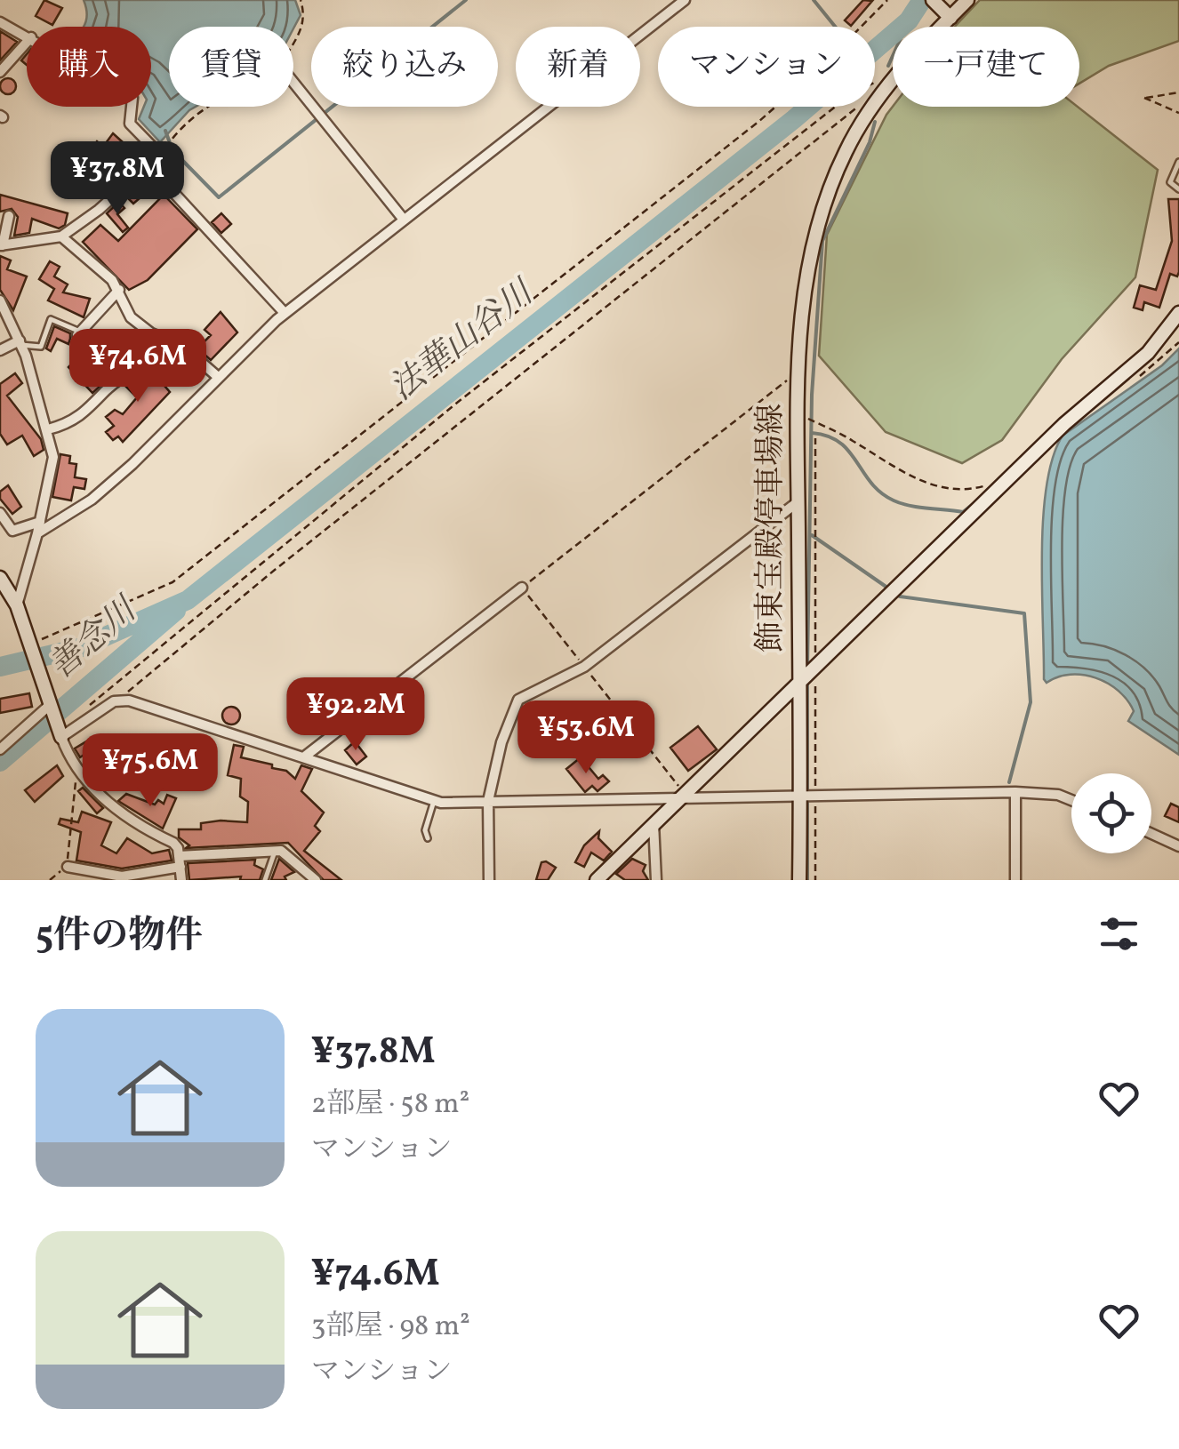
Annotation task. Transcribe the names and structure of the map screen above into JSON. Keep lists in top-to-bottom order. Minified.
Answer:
{"streets":{"main road":["飾東宝殿停車場線"]},"water":["法華山谷川","善念川"],"page":{"chip":["購入","賃貸","絞り込み","新着","マンション","一戸建て"],"price":["¥37.8M","¥74.6M","¥92.2M","¥53.6M","¥75.6M"],"heading":"5件の物件","list":[{"name":"¥37.8M","note":"2部屋 · 58 m² · マンション"},{"name":"¥74.6M","note":"3部屋 · 98 m² · マンション"}]}}
